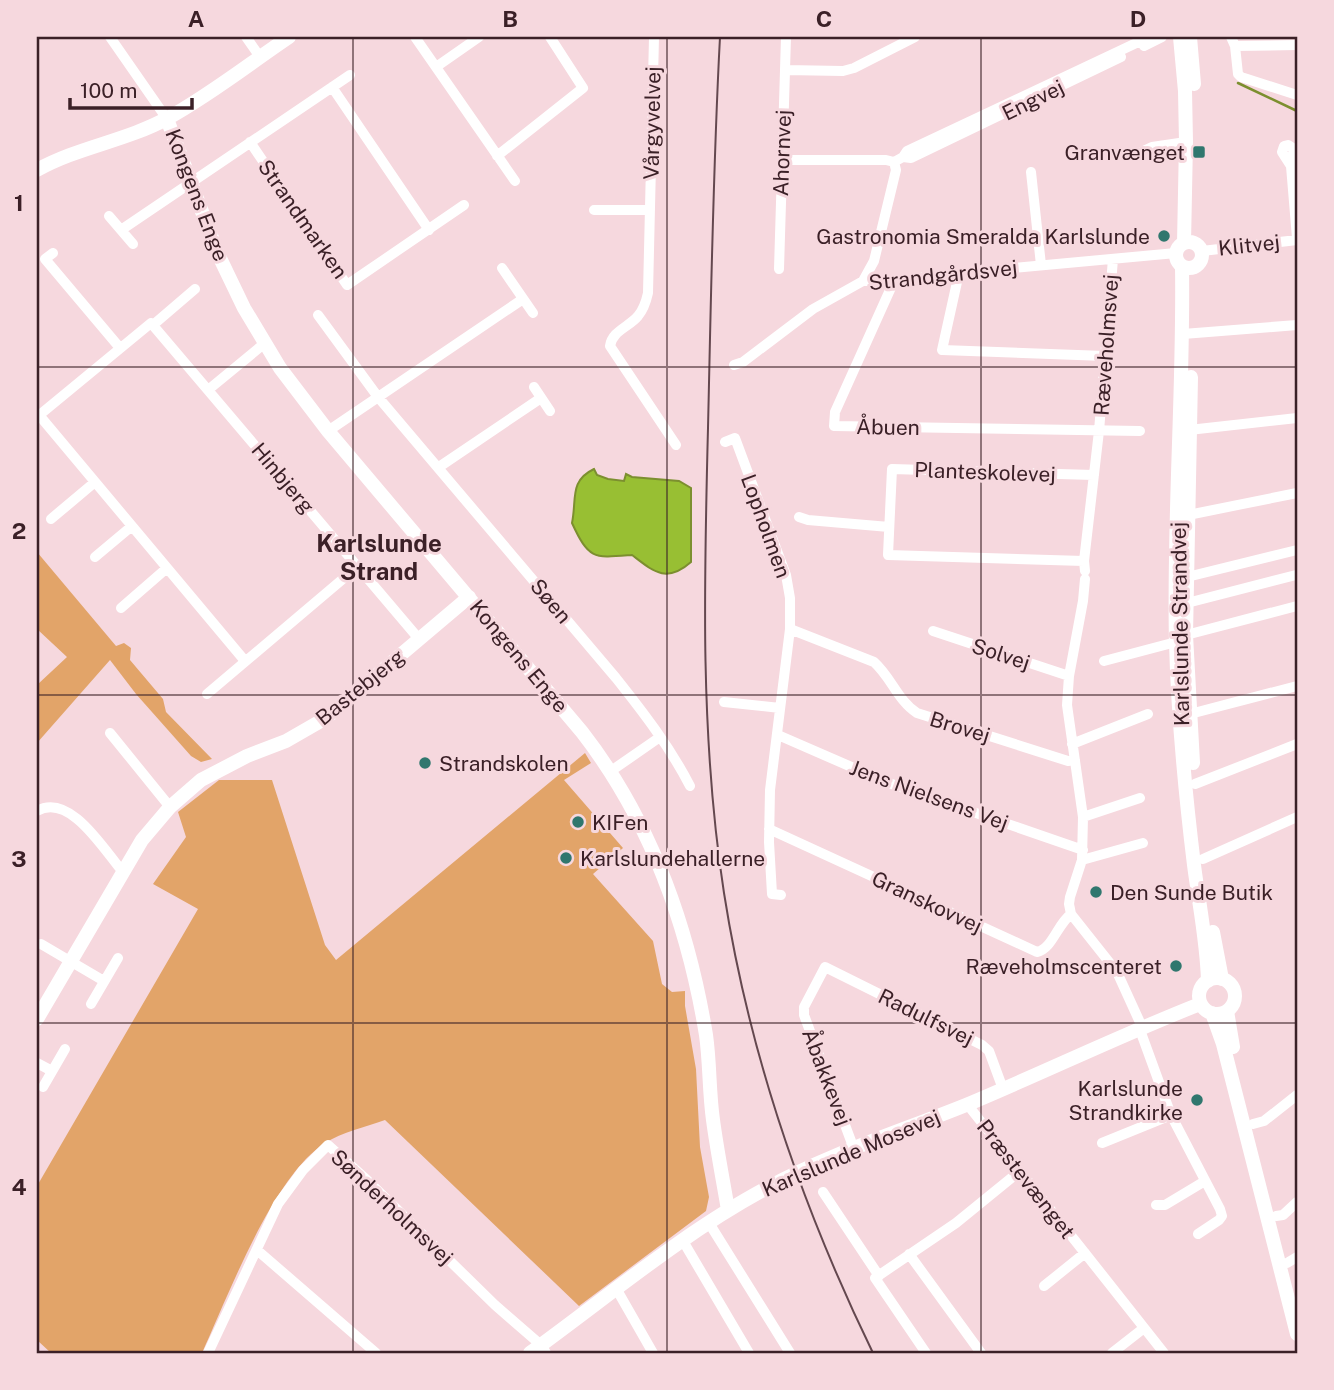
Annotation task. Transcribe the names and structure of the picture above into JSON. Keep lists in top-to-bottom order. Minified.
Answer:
{"streets":{"street":["Engvej","Vårgyvelvej","Ahornvej","Kongens Enge","Strandmarken","Klitvej","Strandgårdsvej","Ræveholmsvej","Åbuen","Planteskolevej","Hinbjerg","Lopholmen","Søen","Karlslunde Strandvej","Solvej","Bastebjerg","Brovej","Jens Nielsens Vej","Granskovvej","Radulfsvej","Åbakkevej","Karlslunde Mosevej","Præstevænget","Sønderholmsvej"]},"crossings":[["Kongens Enge","Strandmarken"],["Kongens Enge","Bastebjerg"],["Kongens Enge","Karlslunde Mosevej"],["Klitvej","Strandgårdsvej"],["Klitvej","Karlslunde Strandvej"],["Strandgårdsvej","Ræveholmsvej"],["Strandgårdsvej","Åbuen"],["Strandgårdsvej","Karlslunde Strandvej"],["Ræveholmsvej","Åbuen"],["Ræveholmsvej","Planteskolevej"],["Ræveholmsvej","Solvej"],["Ræveholmsvej","Brovej"],["Ræveholmsvej","Jens Nielsens Vej"],["Ræveholmsvej","Granskovvej"],["Hinbjerg","Bastebjerg"],["Lopholmen","Brovej"],["Lopholmen","Jens Nielsens Vej"],["Lopholmen","Granskovvej"],["Karlslunde Strandvej","Karlslunde Mosevej"],["Radulfsvej","Åbakkevej"],["Radulfsvej","Karlslunde Mosevej"],["Åbakkevej","Karlslunde Mosevej"],["Karlslunde Mosevej","Præstevænget"],["Karlslunde Mosevej","Sønderholmsvej"]],"districts":["Karlslunde Strand"],"places":{"transit":["Granvænget"],"other":["Gastronomia Smeralda Karlslunde","Strandskolen","KIFen","Karlslundehallerne","Den Sunde Butik","Ræveholmscenteret","Karlslunde Strandkirke"]},"scale_bar":"100 m","grid":{"columns":["A","B","C","D"],"rows":["1","2","3","4"]}}
